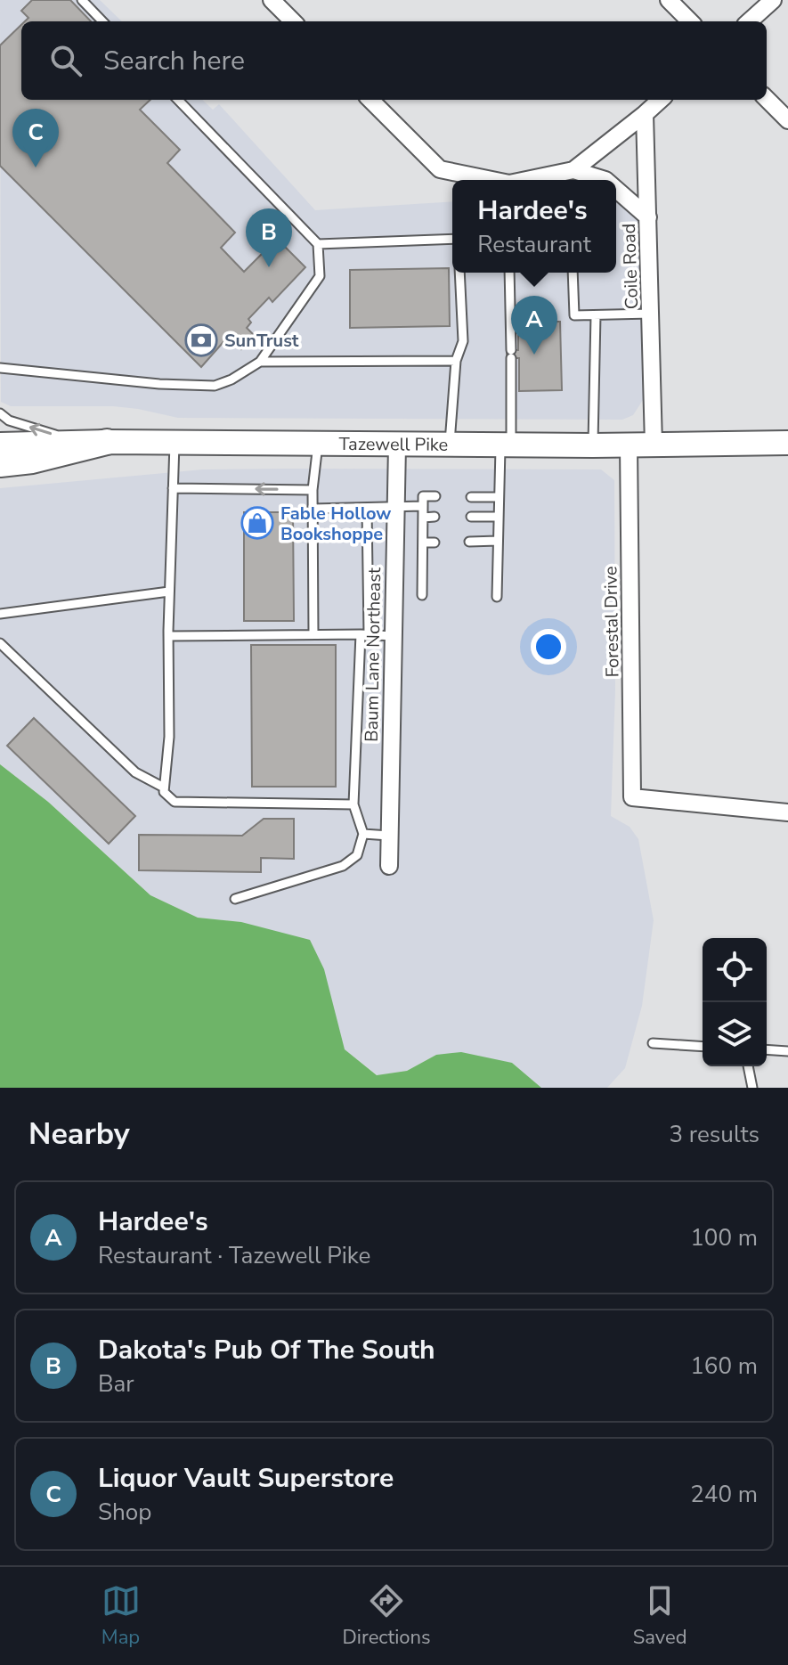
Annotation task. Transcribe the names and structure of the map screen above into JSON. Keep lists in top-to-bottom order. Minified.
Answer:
{"streets":{"main road":["Tazewell Pike"],"street":["Coile Road","Forestal Drive","Baum Lane Northeast"]},"crossings":[["Coile Road","Tazewell Pike"],["Tazewell Pike","Forestal Drive"],["Tazewell Pike","Baum Lane Northeast"]],"places":{"bank":["SunTrust"],"shop":["Fable Hollow Bookshoppe"]},"page":{"search":"Search here","pins":["C","B","A"],"popup":["Hardee's","Restaurant"],"heading":["Nearby","3 results"],"list":[{"mark":"A","name":"Hardee's","note":"Restaurant · Tazewell Pike","value":"100 m"},{"mark":"B","name":"Dakota's Pub Of The South","note":"Bar","value":"160 m"},{"mark":"C","name":"Liquor Vault Superstore","note":"Shop","value":"240 m"}],"nav":["Map","Directions","Saved"]}}
